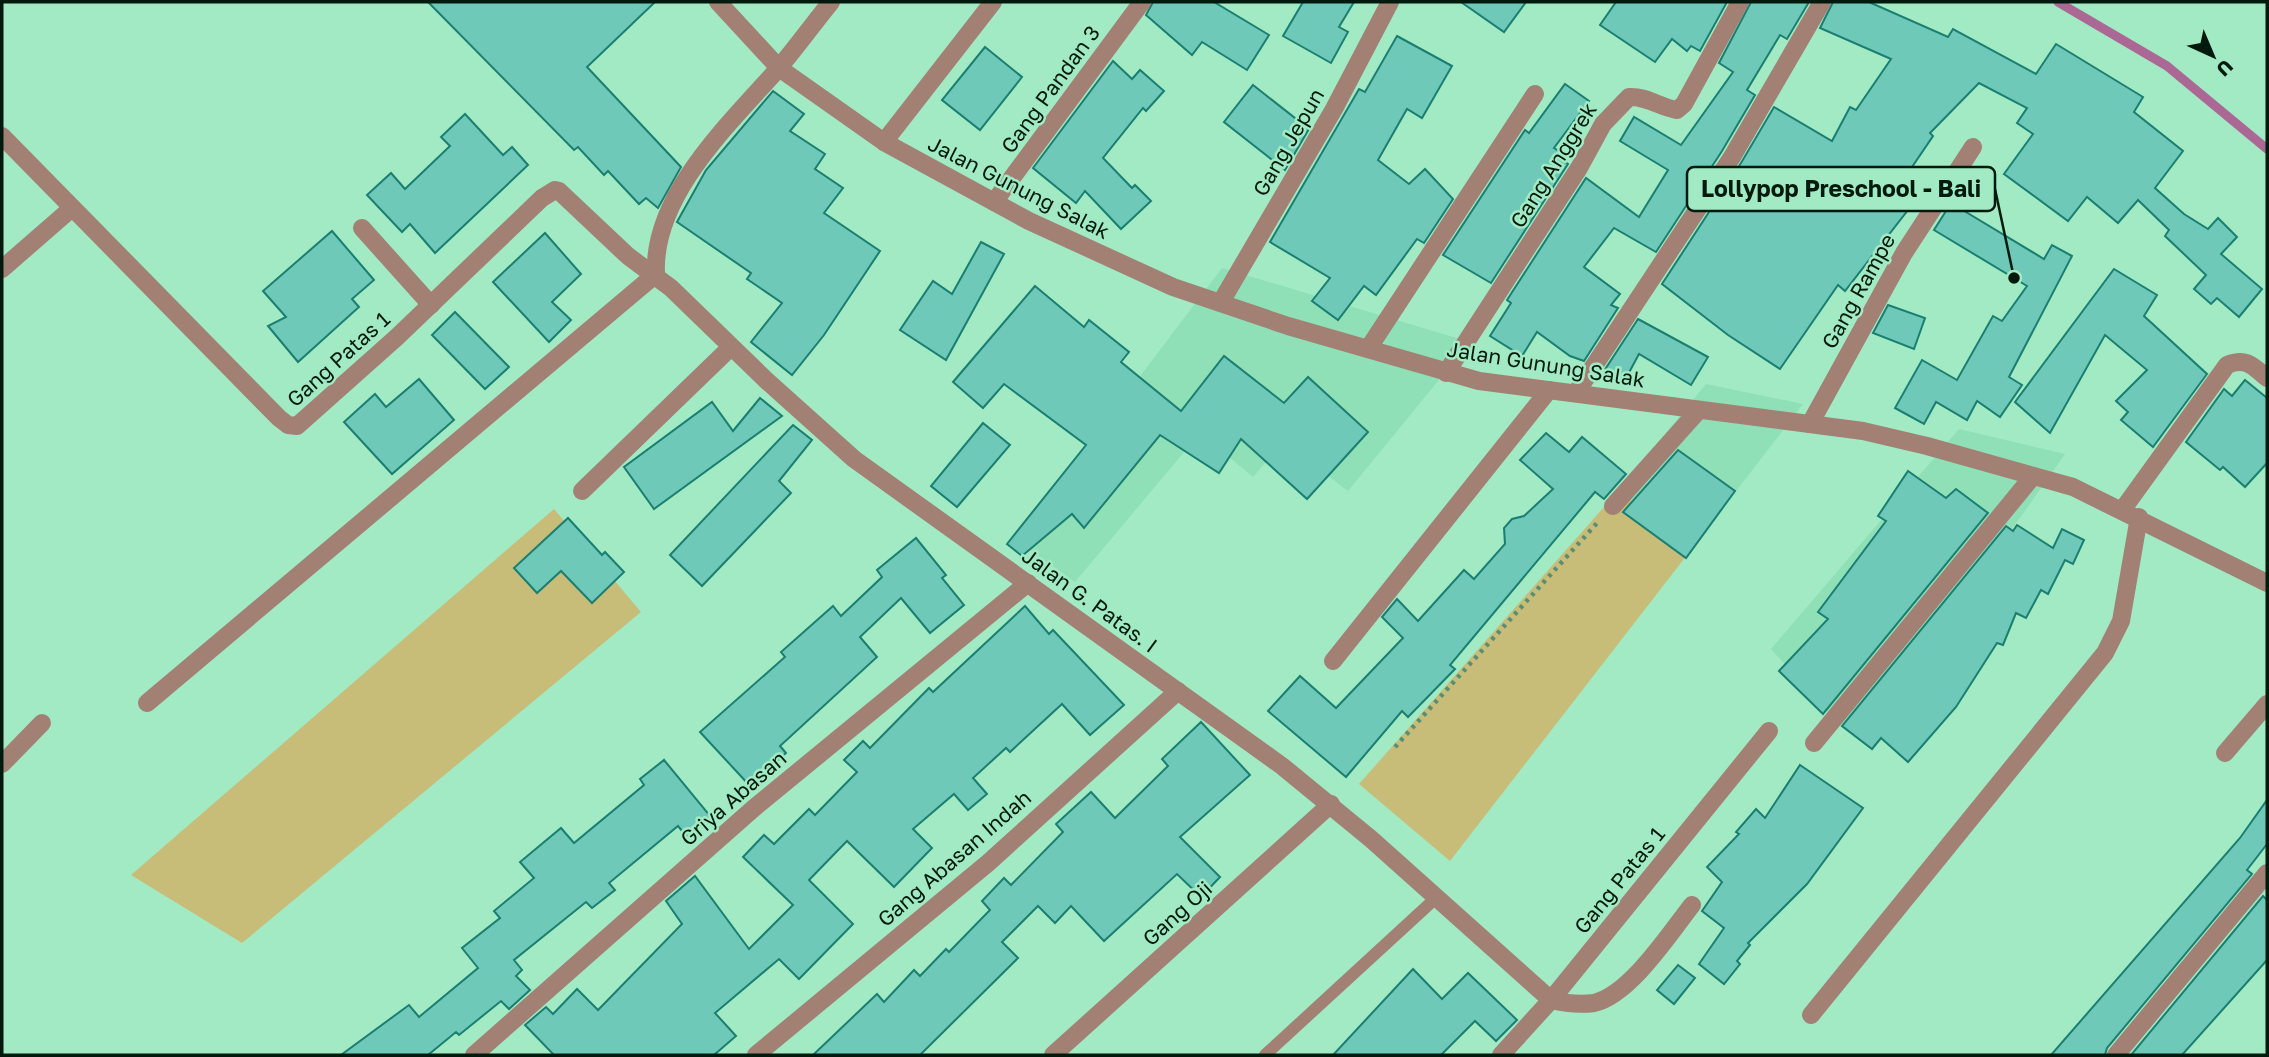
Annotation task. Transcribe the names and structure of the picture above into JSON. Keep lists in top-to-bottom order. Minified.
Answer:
{"streets":{"street":["Gang Pandan 3","Gang Jepun","Gang Anggrek","Jalan Gunung Salak","Gang Rampe","Gang Patas 1","Jalan G. Patas. I","Griya Abasan","Gang Abasan Indah","Gang Oji"]},"crossings":[["Gang Pandan 3","Jalan Gunung Salak"],["Gang Jepun","Jalan Gunung Salak"],["Gang Anggrek","Jalan Gunung Salak"],["Jalan Gunung Salak","Gang Rampe"],["Gang Patas 1","Jalan G. Patas. I"],["Jalan G. Patas. I","Griya Abasan"],["Jalan G. Patas. I","Gang Abasan Indah"],["Jalan G. Patas. I","Gang Oji"]],"places":["Lollypop Preschool - Bali"],"north":"bottom right"}
